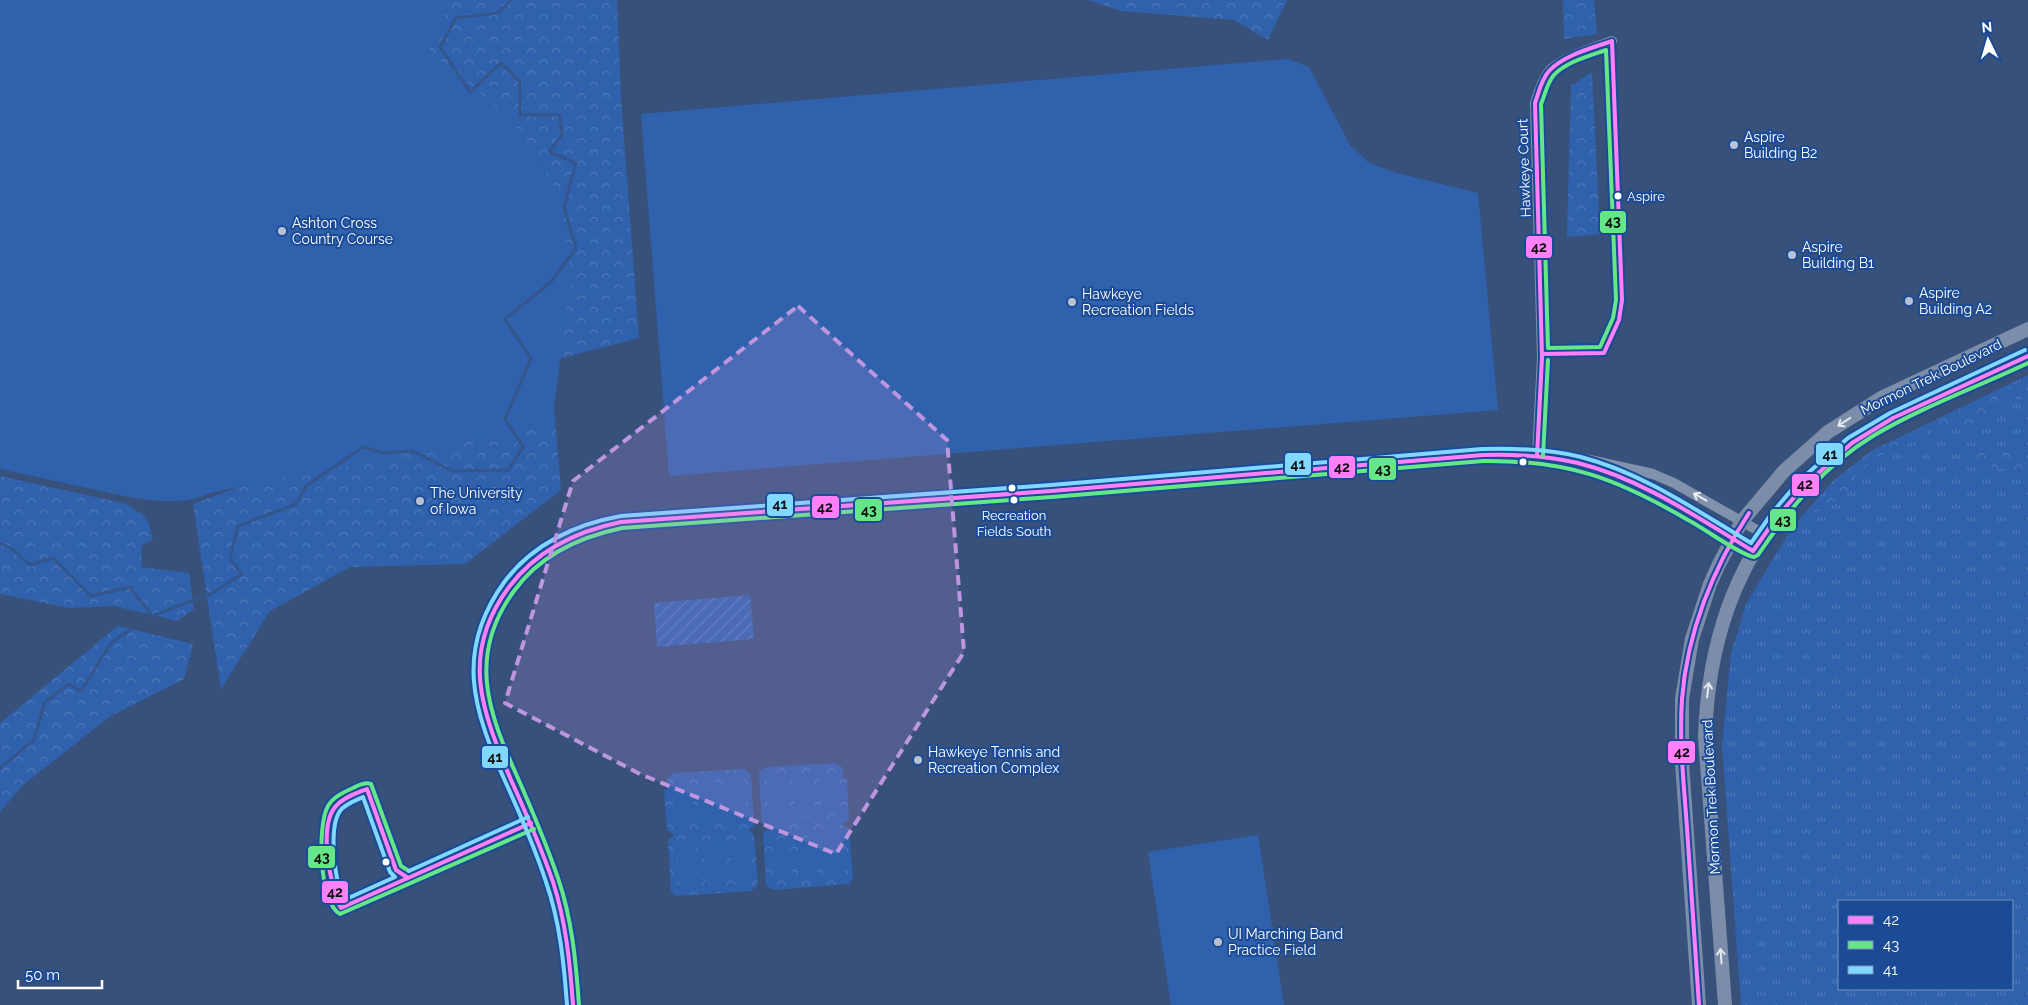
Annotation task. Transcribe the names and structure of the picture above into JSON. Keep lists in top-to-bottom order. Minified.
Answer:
{"streets":{"main road":["Mormon Trek Boulevard"],"street":["Hawkeye Court"]},"places":["Aspire Building B2","Aspire","Ashton Cross Country Course","Aspire Building B1","Aspire Building A2","Hawkeye Recreation Fields","Recreation Fields South","The University of Iowa","Hawkeye Tennis and Recreation Complex","UI Marching Band Practice Field"],"lines":["transit line 42","transit line 43","transit line 41"],"legend":["42","43","41"],"scale_bar":"50 m","north":"top"}
